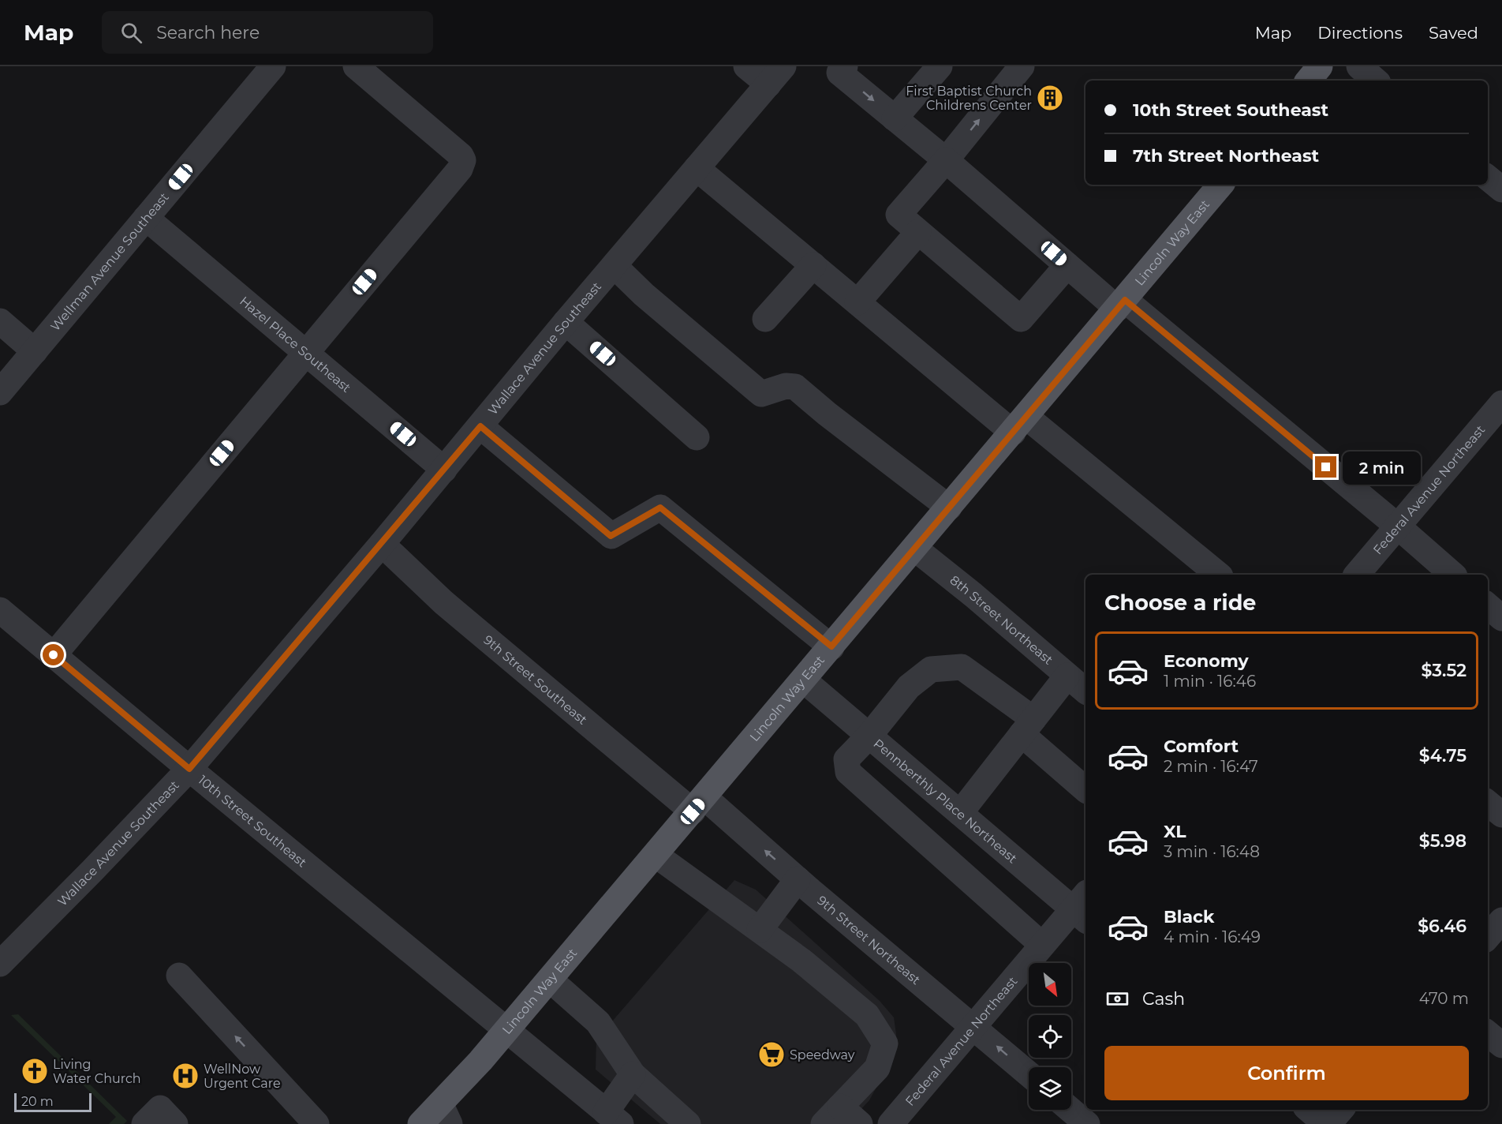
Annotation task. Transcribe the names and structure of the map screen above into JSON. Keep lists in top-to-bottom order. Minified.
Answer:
{"streets":{"main road":["Lincoln Way East"],"street":["Wellman Avenue Southeast","Hazel Place Southeast","Wallace Avenue Southeast","Federal Avenue Northeast","8th Street Northeast","9th Street Southeast","Pennberthly Place Northeast","10th Street Southeast","9th Street Northeast"]},"crossings":[["Lincoln Way East","8th Street Northeast"],["Lincoln Way East","9th Street Southeast"],["Lincoln Way East","Pennberthly Place Northeast"],["Lincoln Way East","10th Street Southeast"],["Lincoln Way East","9th Street Northeast"],["Wellman Avenue Southeast","Hazel Place Southeast"],["Hazel Place Southeast","Wallace Avenue Southeast"],["Wallace Avenue Southeast","9th Street Southeast"],["Wallace Avenue Southeast","10th Street Southeast"],["Federal Avenue Northeast","Pennberthly Place Northeast"],["Federal Avenue Northeast","9th Street Northeast"],["9th Street Southeast","9th Street Northeast"]],"places":{"building":["First Baptist Church Childrens Center"],"supermarket":["Speedway"],"church":["Living Water Church"],"hospital":["WellNow Urgent Care"]},"scale_bar":"20 m","north":"bottom right","page":{"header":"Map","search":"Search here","nav":["Map","Directions","Saved"],"banner":["10th Street Southeast","7th Street Northeast"],"bubble":"2 min","heading":"Choose a ride","list":[{"name":"Economy","note":"1 min · 16:46","value":"$3.52"},{"name":"Comfort","note":"2 min · 16:47","value":"$4.75"},{"name":"XL","note":"3 min · 16:48","value":"$5.98"},{"name":"Black","note":"4 min · 16:49","value":"$6.46"}],"pay":["Cash","470 m"],"buttons":"Confirm","scale":"20 m"}}
